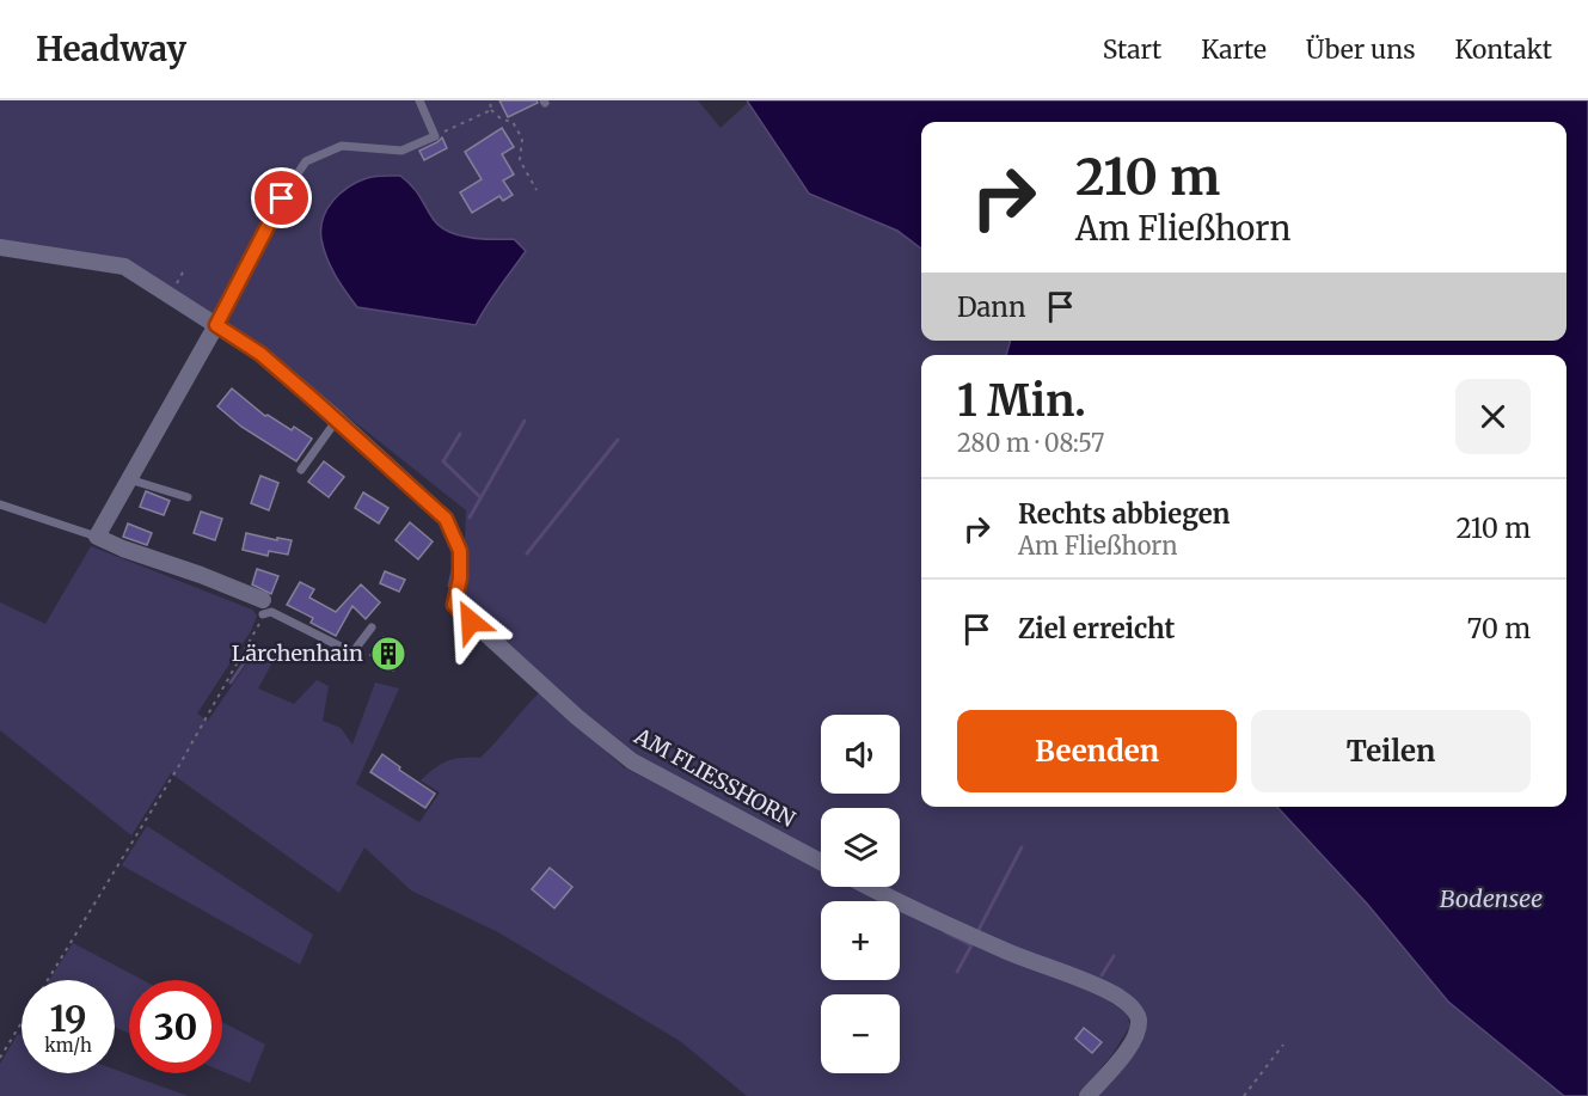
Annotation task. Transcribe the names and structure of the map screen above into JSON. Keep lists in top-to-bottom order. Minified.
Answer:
{"streets":{"street":["AM FLIESSHORN"]},"water":["Bodensee"],"places":{"building":["Lärchenhain"]},"page":{"header":"Headway","nav":["Start","Karte","Über uns","Kontakt"],"turn":["210 m","Am Fließhorn"],"then":"Dann","heading":["1 Min.","280 m · 08:57"],"list":[{"name":"Rechts abbiegen","note":"Am Fließhorn","value":"210 m"},{"name":"Ziel erreicht","value":"70 m"}],"buttons":["Beenden","Teilen"],"map_buttons":["+","−"],"speed":"19 km/h","limit":"30"}}
